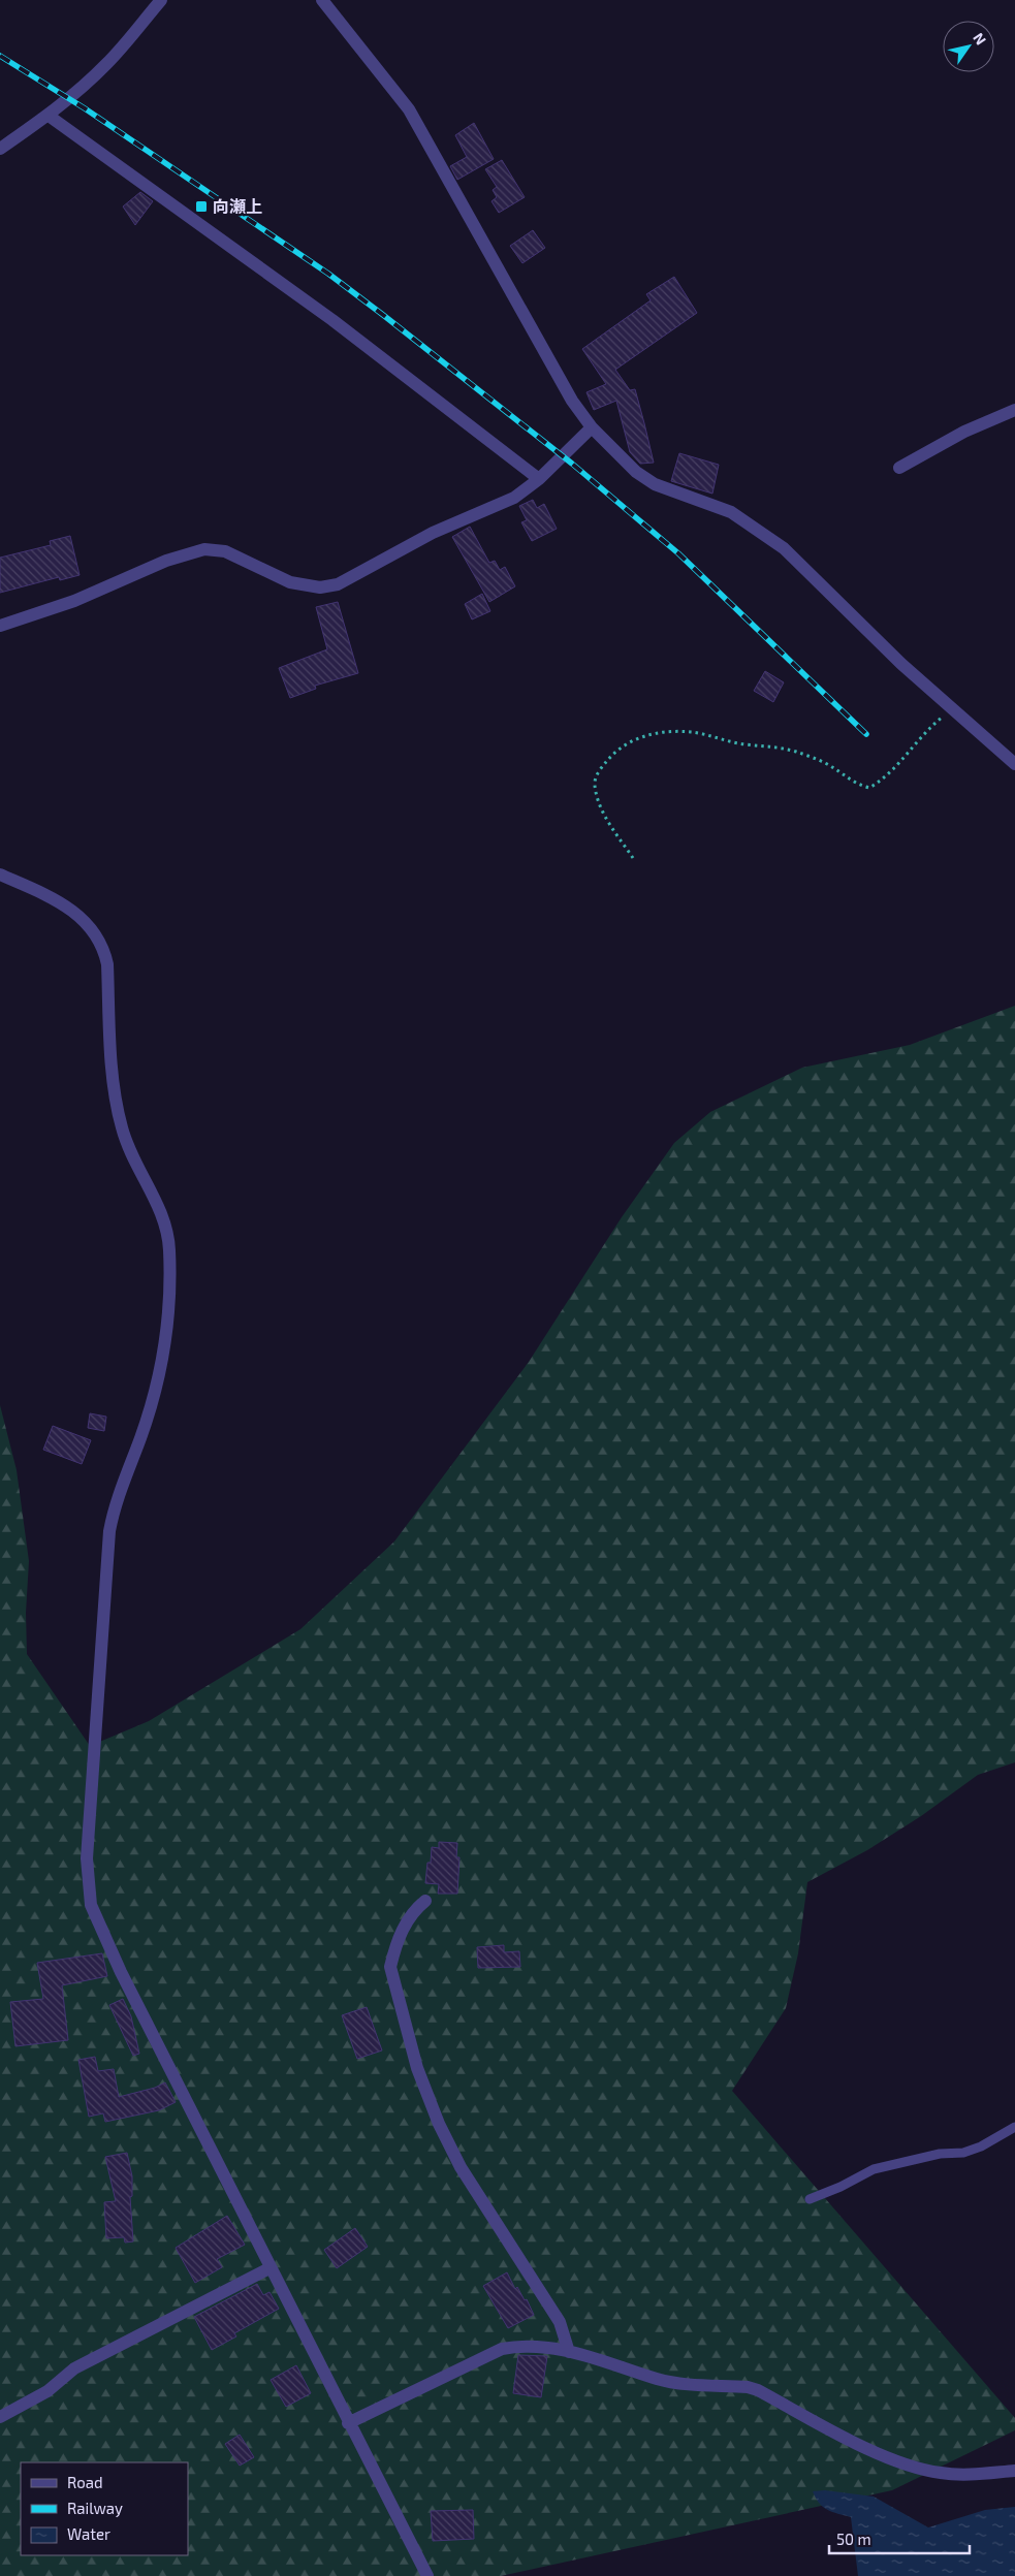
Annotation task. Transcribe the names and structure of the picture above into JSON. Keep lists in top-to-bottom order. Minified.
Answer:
{"places":{"transit":["向瀬上"]},"legend":["Road","Railway","Water"],"scale_bar":"50 m","north":"top right"}
